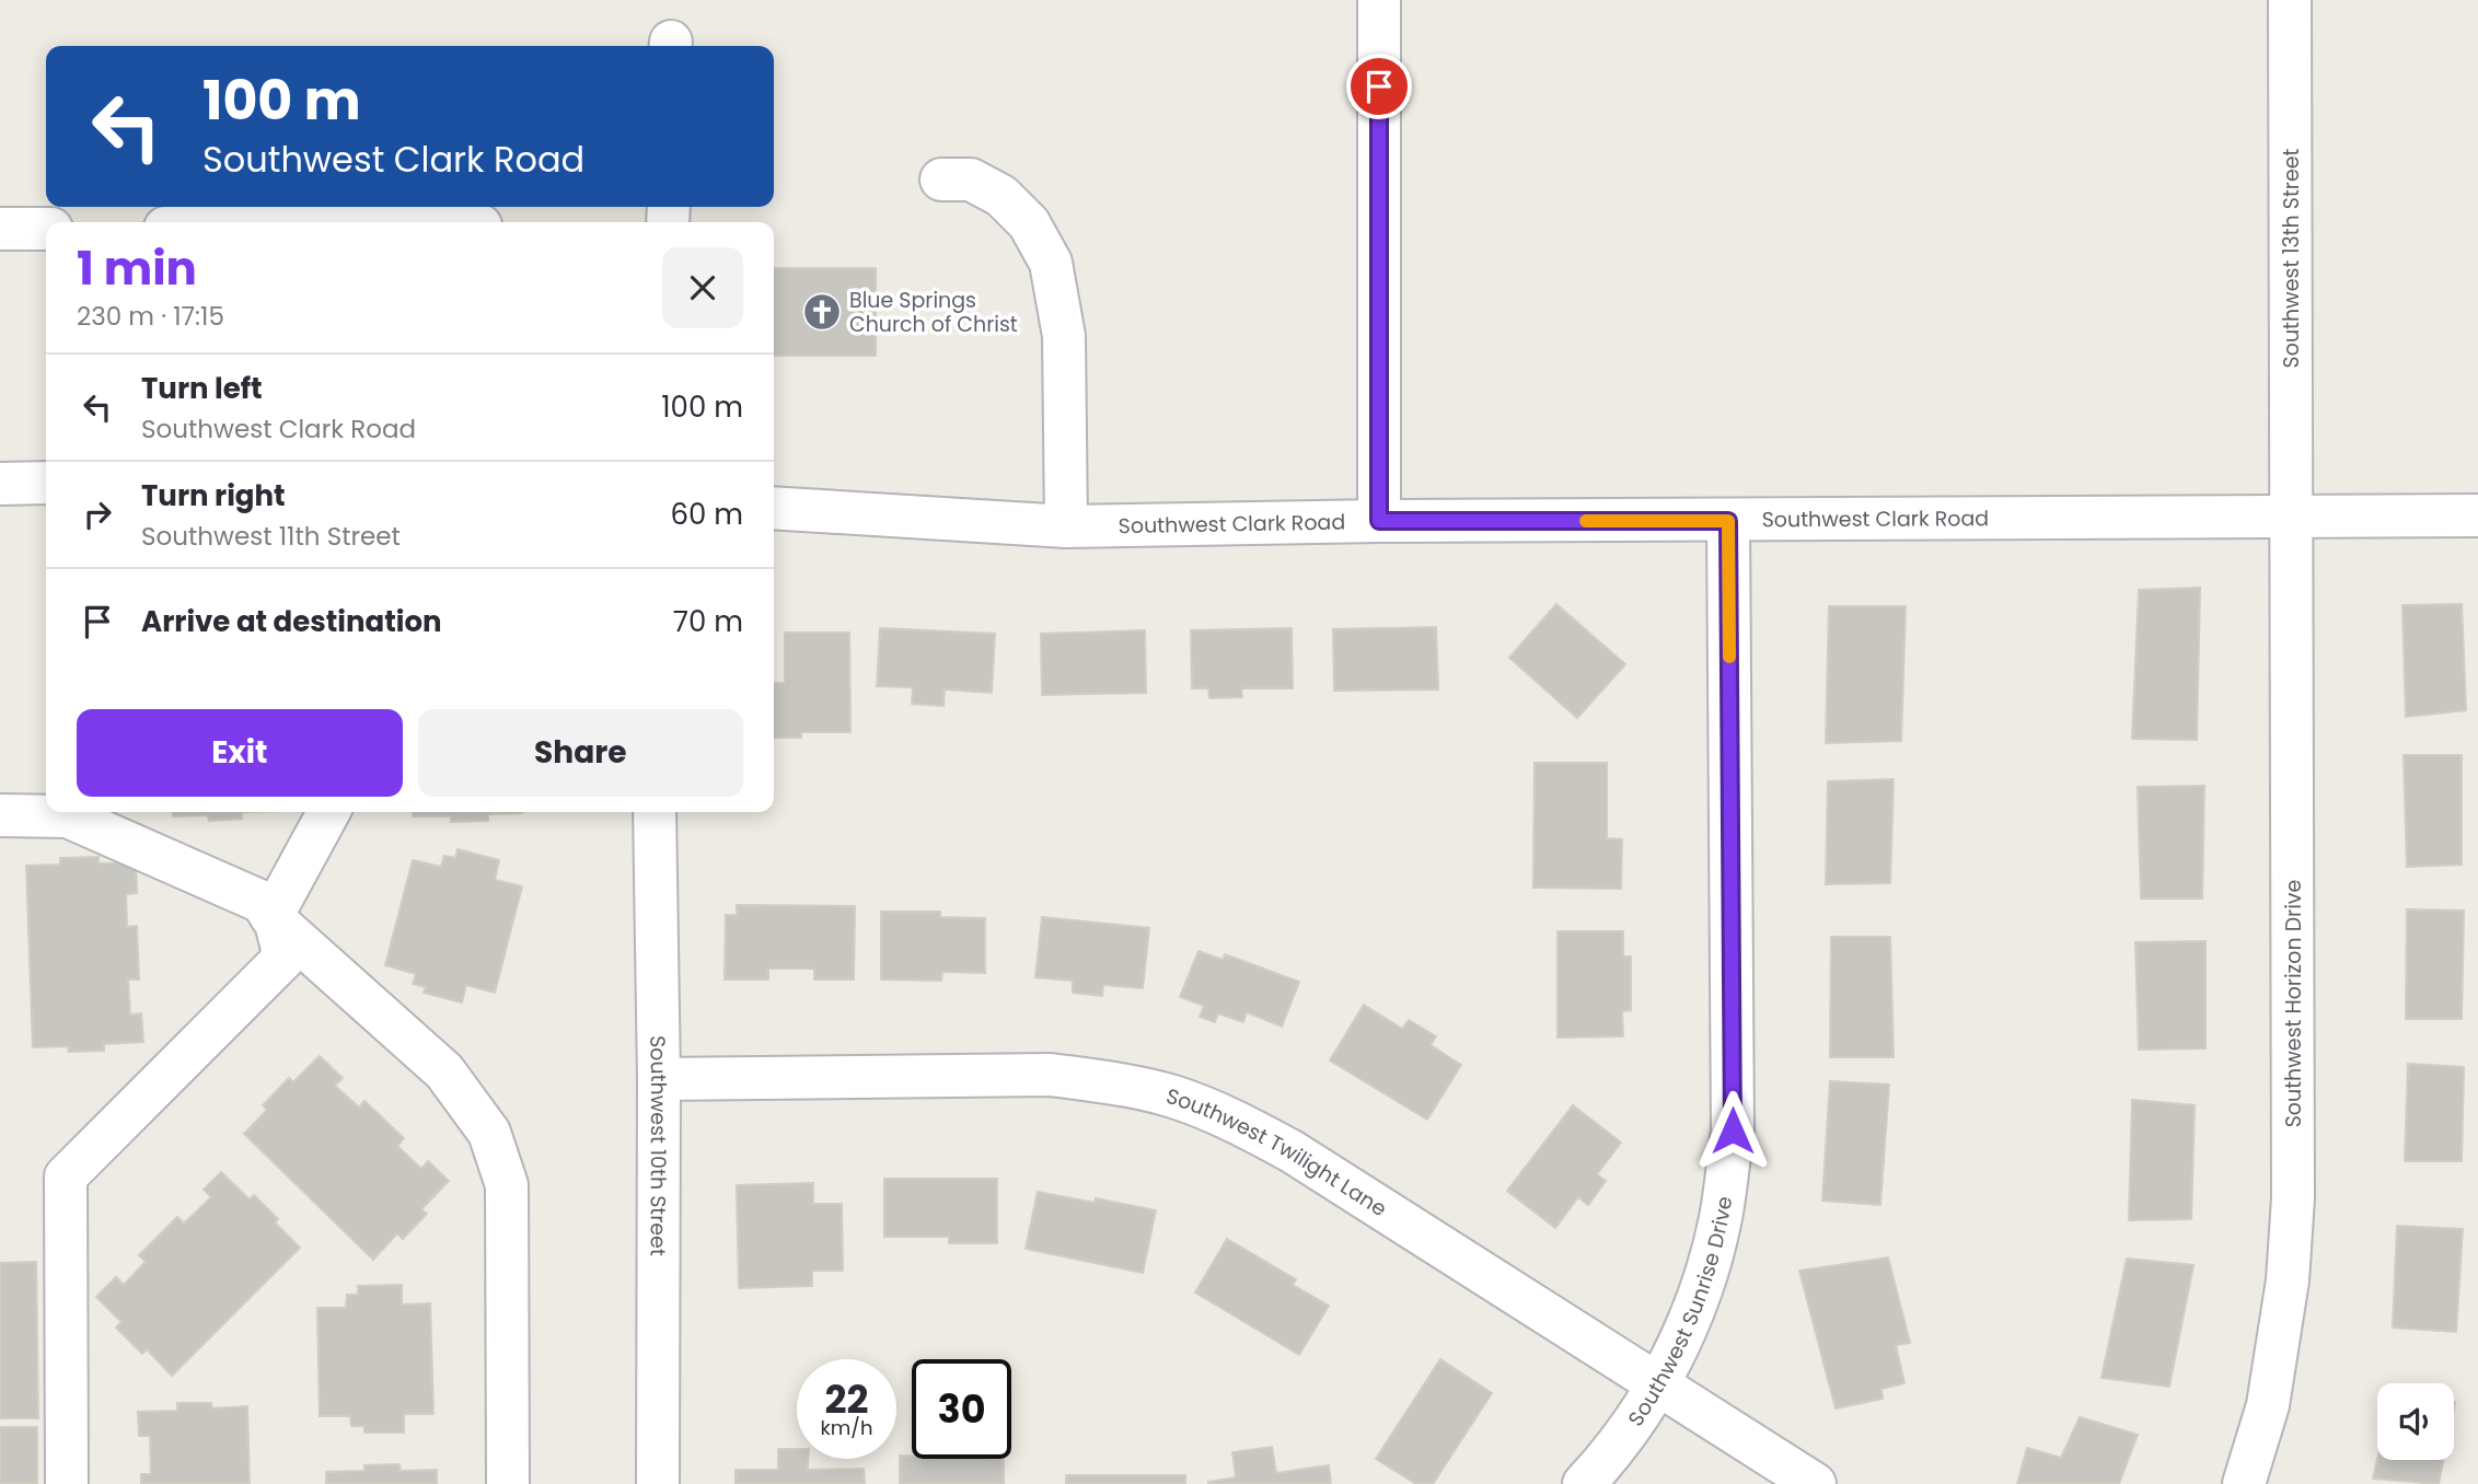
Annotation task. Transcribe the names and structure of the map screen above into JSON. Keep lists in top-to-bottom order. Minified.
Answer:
{"streets":{"street":["Southwest 13th Street","Southwest Clark Road","Southwest Horizon Drive","Southwest 10th Street","Southwest Twilight Lane","Southwest Sunrise Drive"]},"crossings":[["Southwest 13th Street","Southwest Clark Road"],["Southwest 13th Street","Southwest Horizon Drive"],["Southwest Clark Road","Southwest Horizon Drive"],["Southwest Clark Road","Southwest Sunrise Drive"],["Southwest 10th Street","Southwest Twilight Lane"],["Southwest Twilight Lane","Southwest Sunrise Drive"]],"places":{"church":["Blue Springs Church of Christ"]},"page":{"turn":["100 m","Southwest Clark Road"],"heading":["1 min","230 m · 17:15"],"list":[{"name":"Turn left","note":"Southwest Clark Road","value":"100 m"},{"name":"Turn right","note":"Southwest 11th Street","value":"60 m"},{"name":"Arrive at destination","value":"70 m"}],"buttons":["Exit","Share"],"speed":"22 km/h","limit":"30"}}
